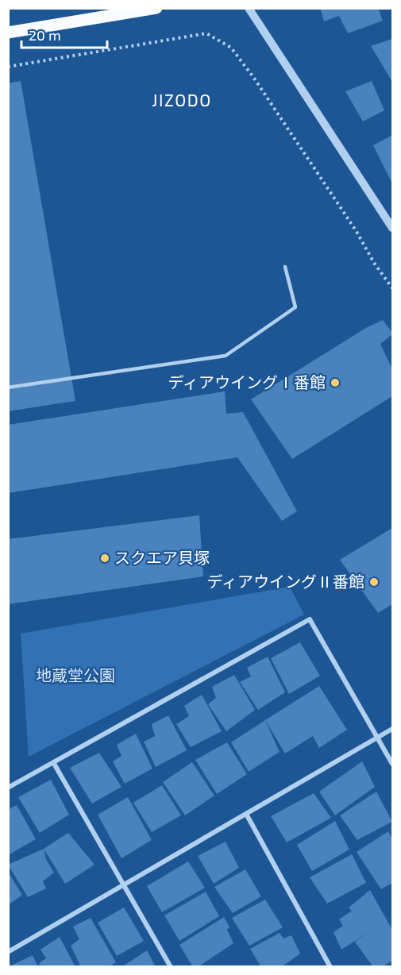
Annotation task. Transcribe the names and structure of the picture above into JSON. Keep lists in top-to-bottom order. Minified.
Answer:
{"districts":["JIZODO"],"parks":["地蔵堂公園"],"places":["ディアウイングⅠ番館","スクエア貝塚","ディアウイングⅡ番館"],"scale_bar":"20 m"}
